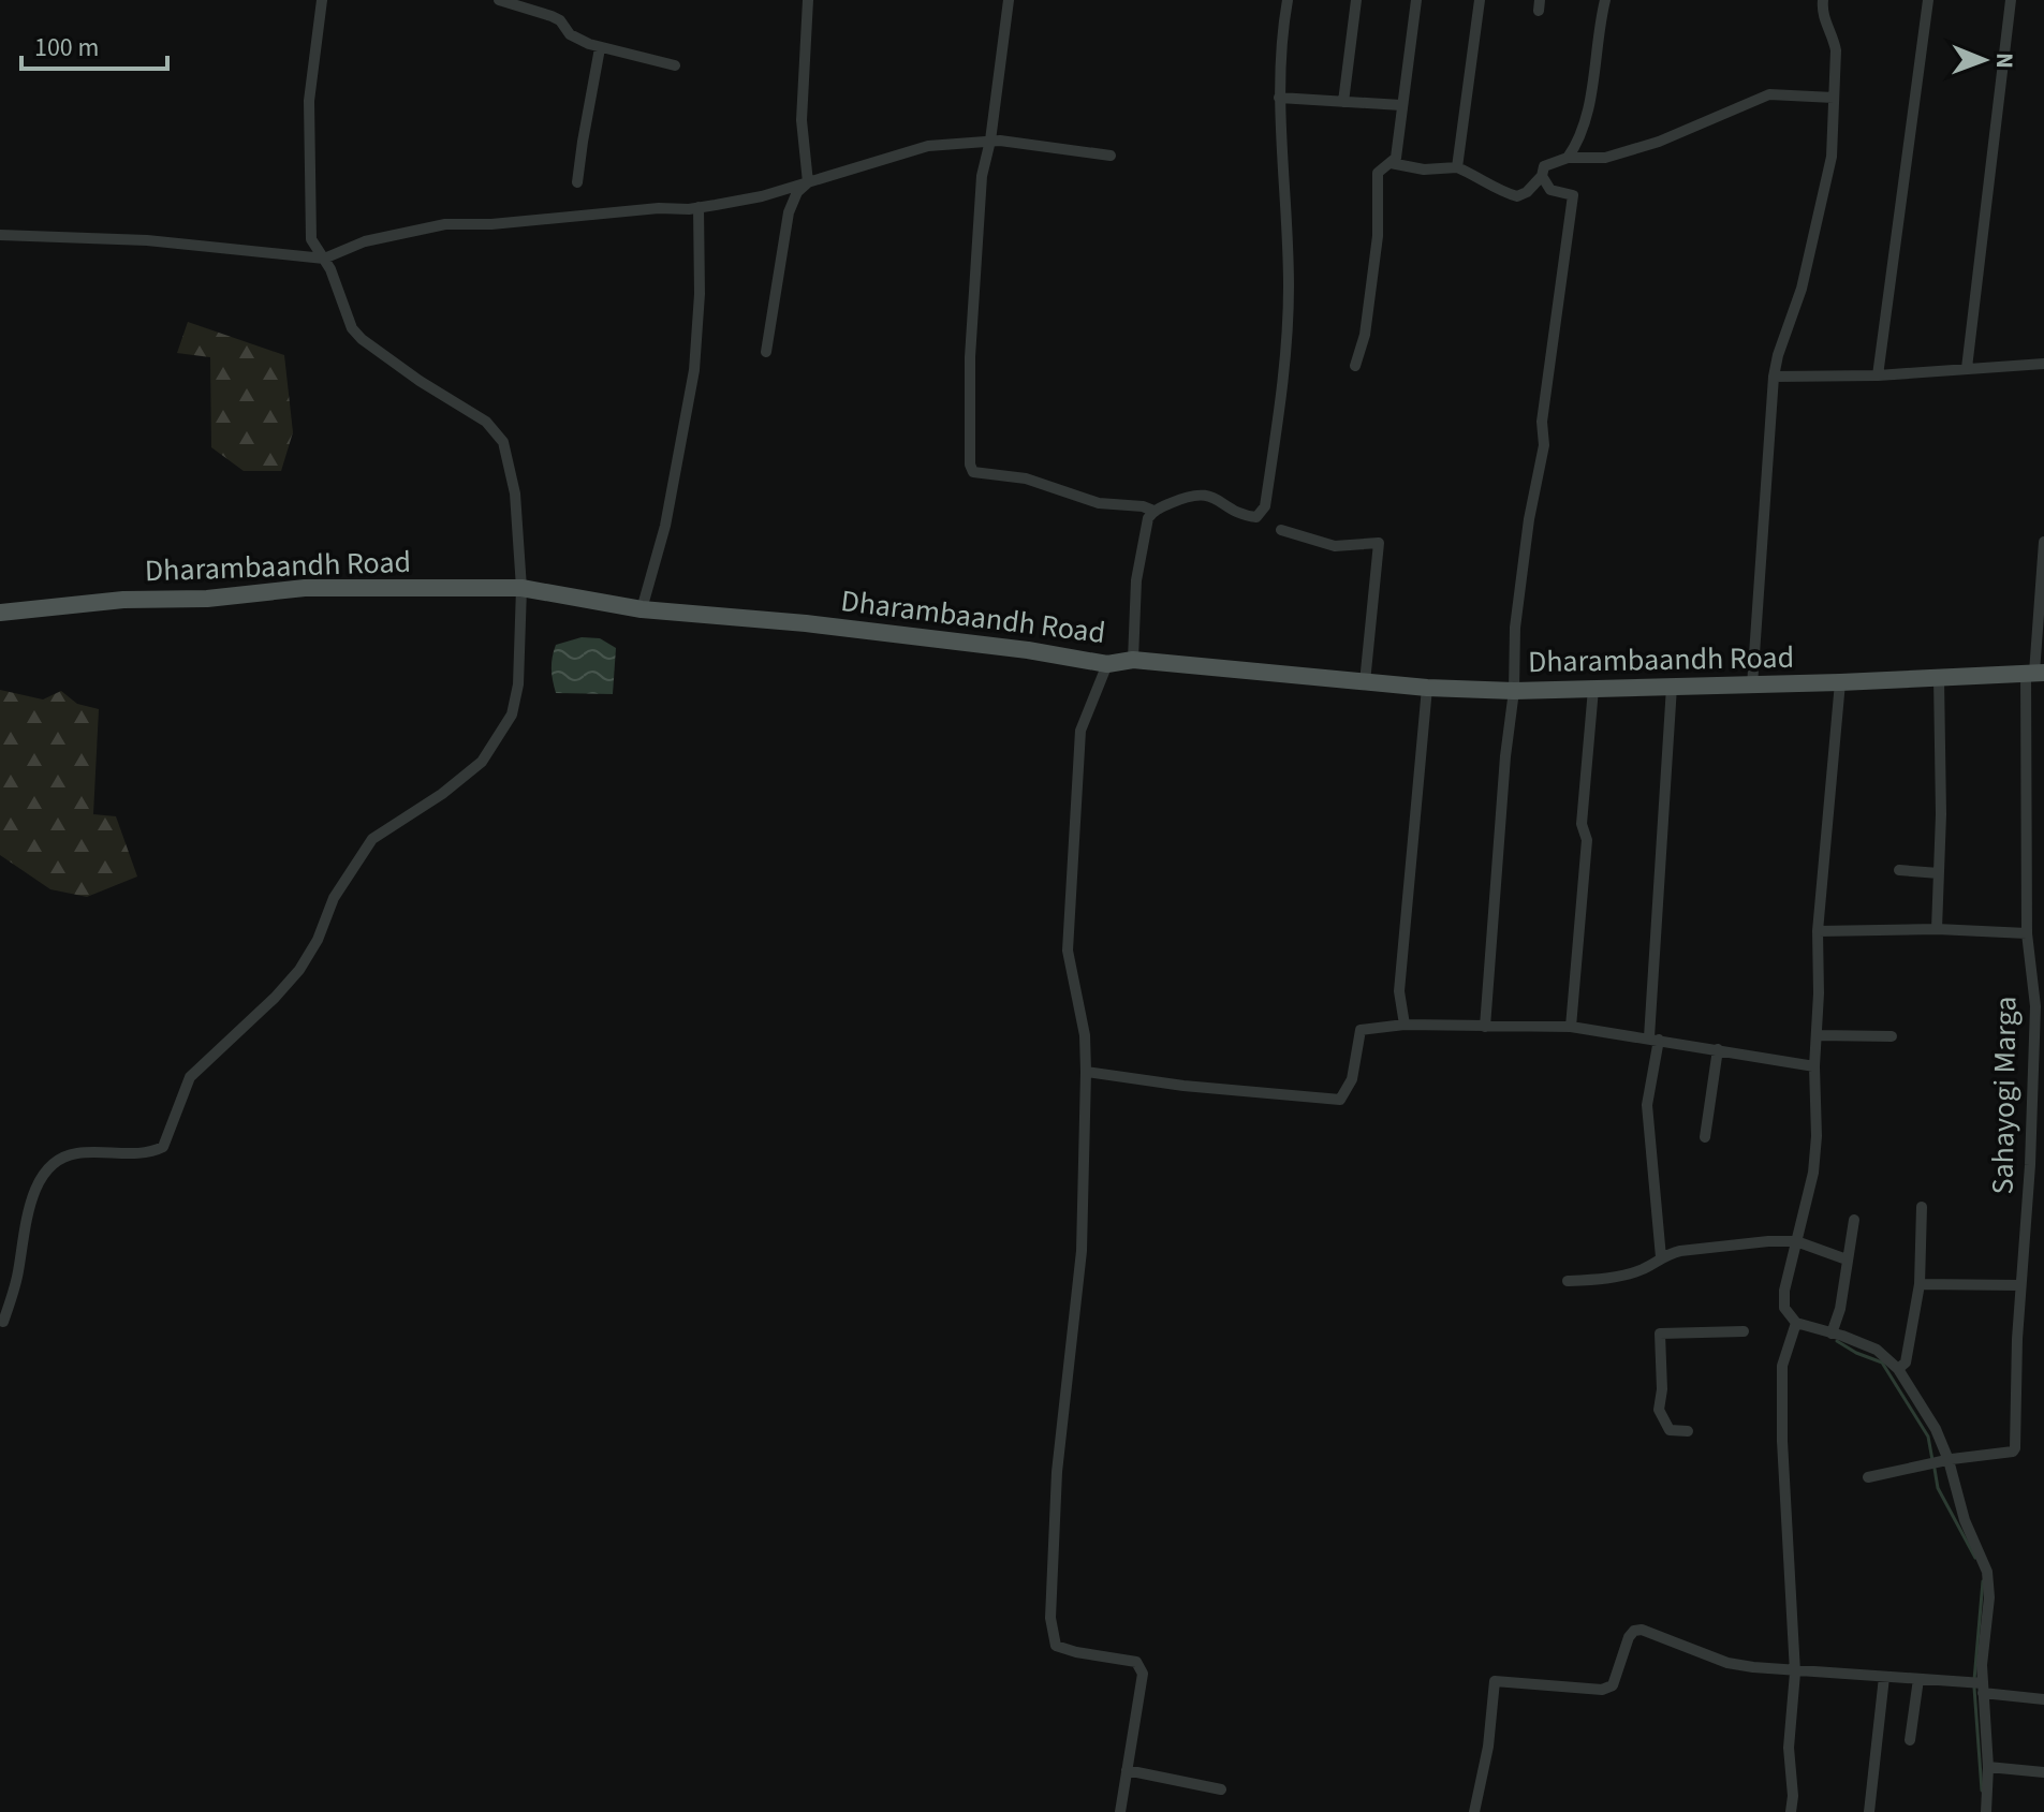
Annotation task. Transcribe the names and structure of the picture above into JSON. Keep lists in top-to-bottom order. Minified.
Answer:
{"streets":{"main road":["Dharambaandh Road"],"street":["Sahayogi Marga"]},"crossings":[["Dharambaandh Road","Sahayogi Marga"]],"scale_bar":"100 m","north":"right"}
